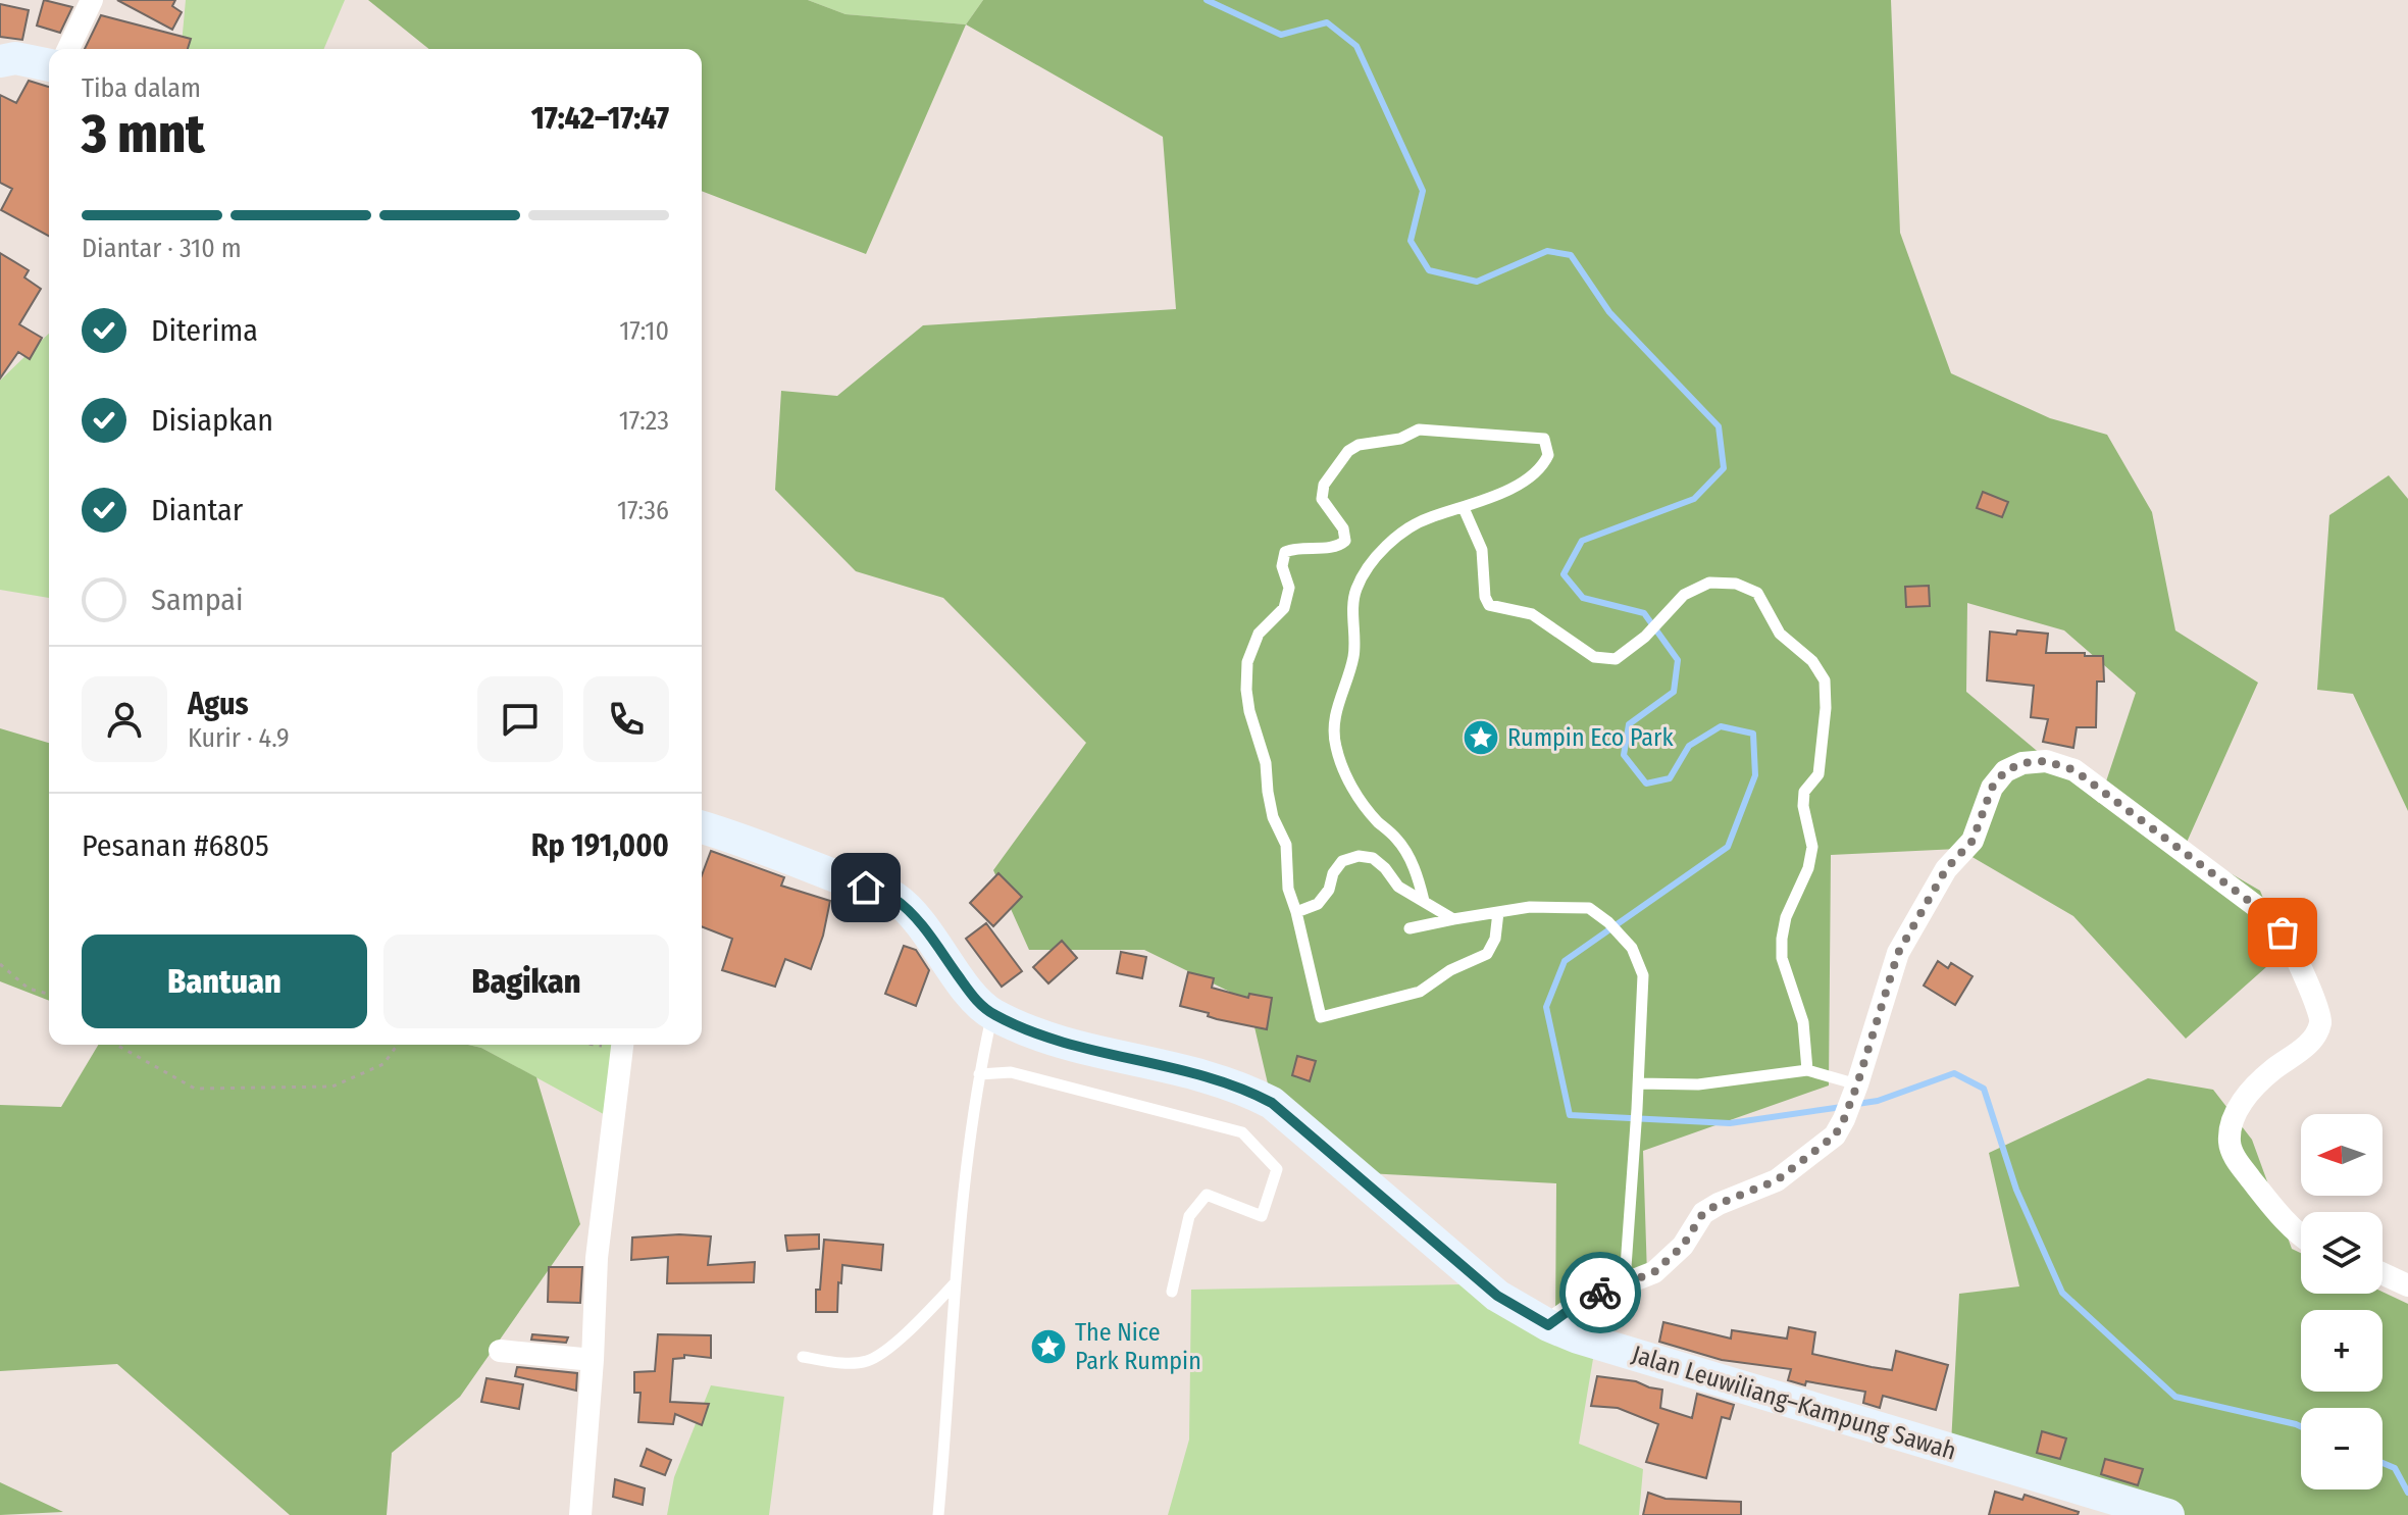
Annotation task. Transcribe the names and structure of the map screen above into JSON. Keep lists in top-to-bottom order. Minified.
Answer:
{"streets":{"main road":["Jalan Leuwiliang–Kampung Sawah"]},"places":{"place":["Rumpin Eco Park","The Nice Park Rumpin"]},"north":"left","page":{"heading":["3 mnt","Tiba dalam","17:42–17:47"],"panel":["Agus","Kurir · 4.9","Pesanan #6805","Rp 191,000"],"bar":"Diantar · 310 m","list":[["Diterima","17:10"],["Disiapkan","17:23"],["Diantar","17:36"],"Sampai"],"buttons":["Bantuan","Bagikan"],"map_buttons":["+","−"]}}
